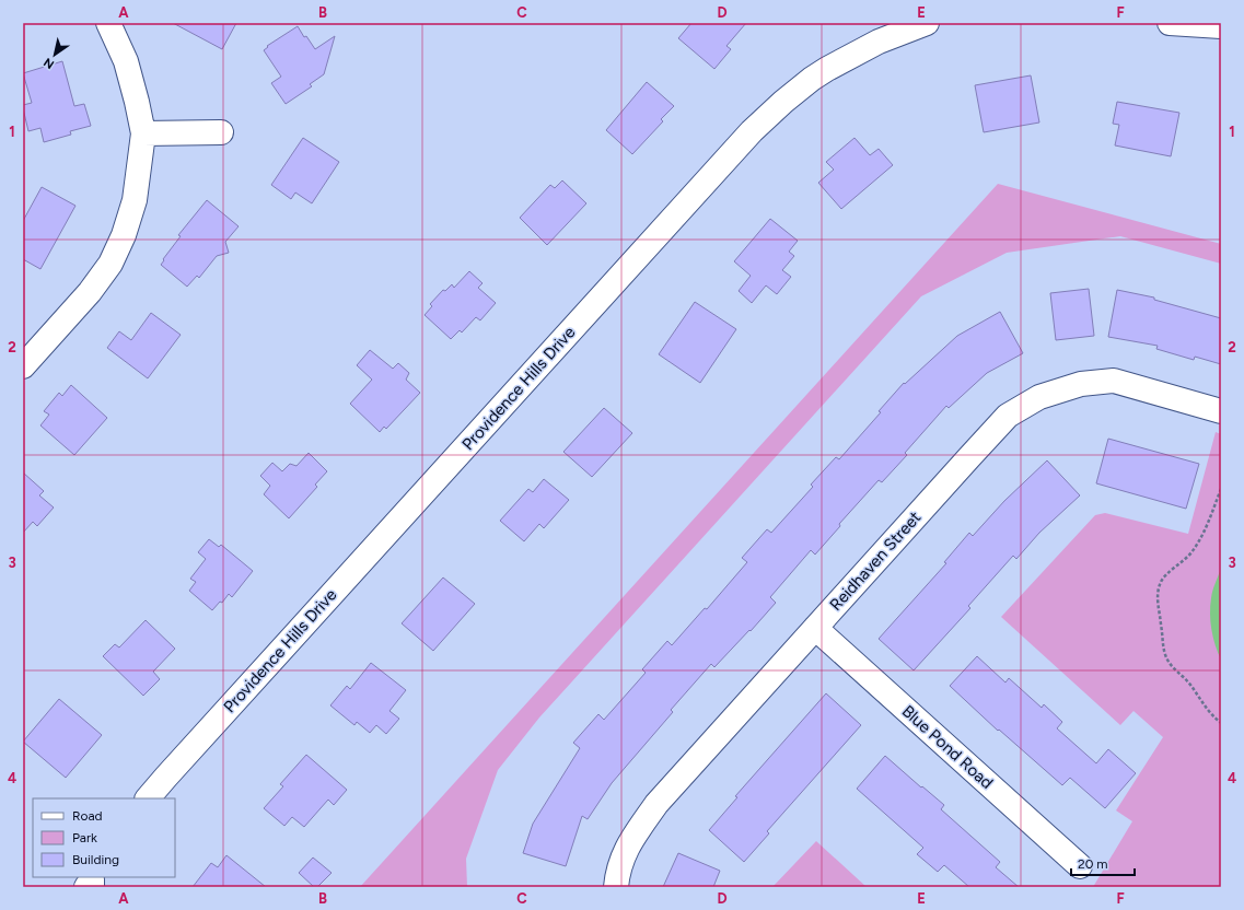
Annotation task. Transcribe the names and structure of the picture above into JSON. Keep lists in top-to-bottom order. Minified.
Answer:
{"streets":{"street":["Providence Hills Drive","Reidhaven Street","Blue Pond Road"]},"crossings":[["Reidhaven Street","Blue Pond Road"]],"legend":["Road","Park","Building"],"scale_bar":"20 m","north":"bottom left","grid":{"columns":["A","B","C","D","E","F"],"rows":["1","2","3","4"]}}
